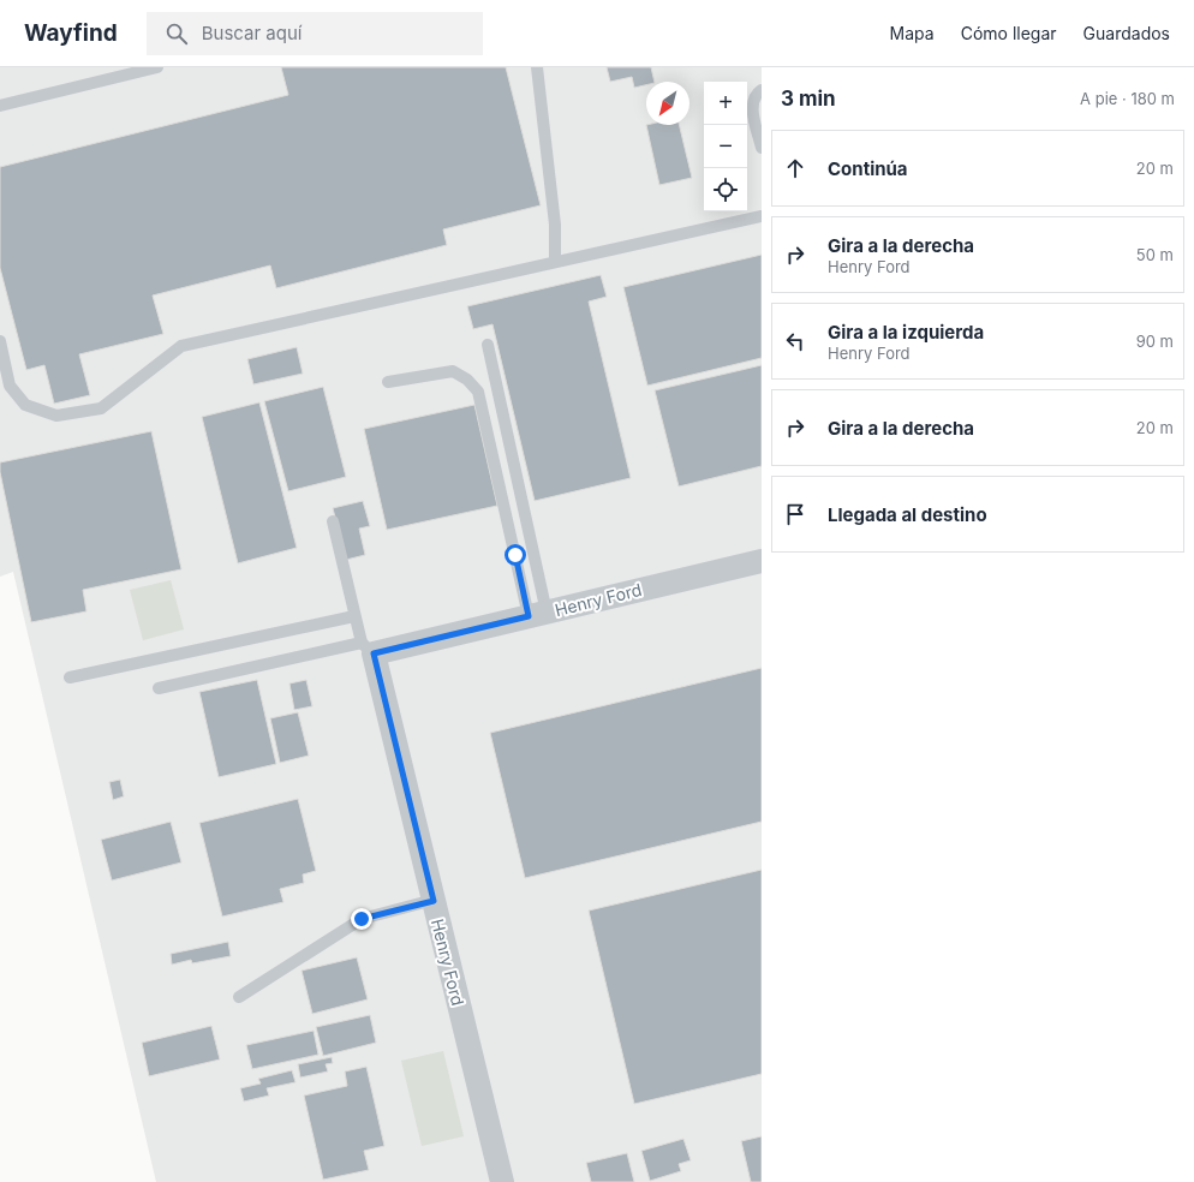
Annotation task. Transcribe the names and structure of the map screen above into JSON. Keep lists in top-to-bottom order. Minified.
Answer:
{"streets":{"street":["Henry Ford"]},"north":"bottom left","page":{"header":"Wayfind","search":"Buscar aquí","nav":["Mapa","Cómo llegar","Guardados"],"heading":["3 min","A pie · 180 m"],"map_buttons":["+","−"],"list":[["Continúa","20 m"],["Gira a la derecha","Henry Ford","50 m"],["Gira a la izquierda","Henry Ford","90 m"],["Gira a la derecha","20 m"],"Llegada al destino"]}}
